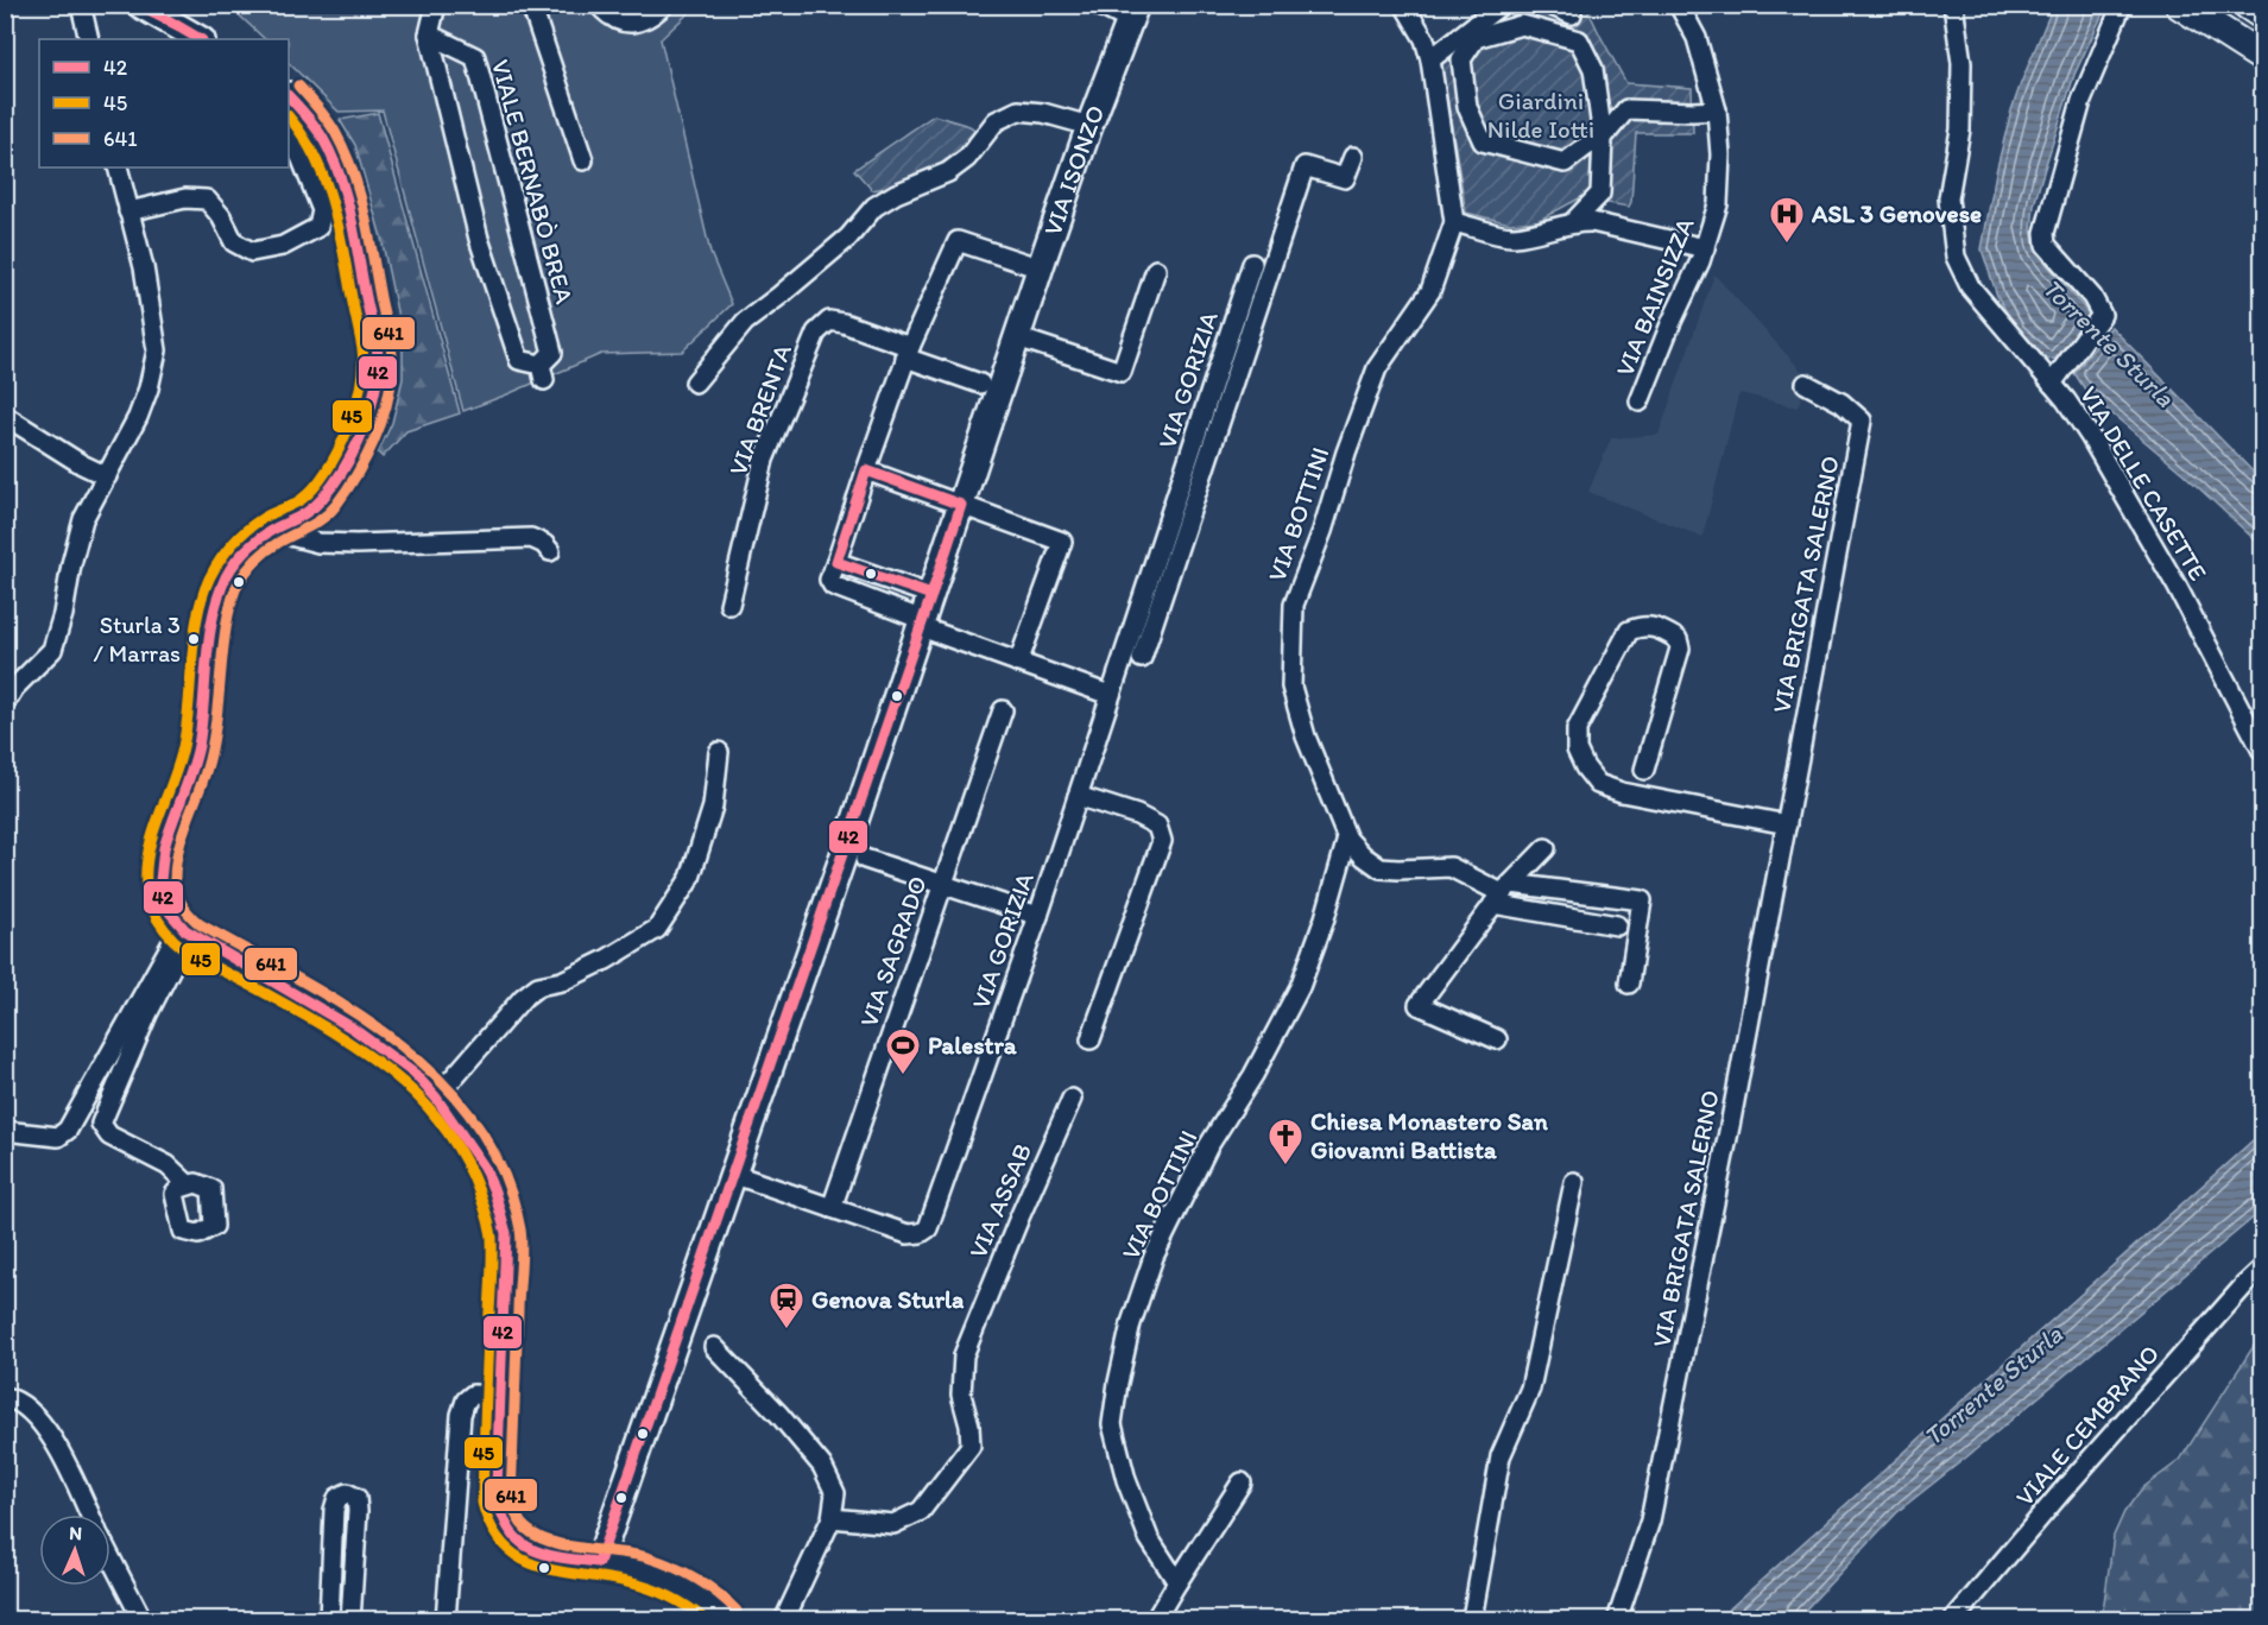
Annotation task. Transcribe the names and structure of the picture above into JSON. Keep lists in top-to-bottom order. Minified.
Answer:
{"streets":{"street":["VIA ISONZO","VIALE BERNABÒ BREA","VIA BAINSIZZA","VIA GORIZIA","VIA BRENTA","VIA DELLE CASETTE","VIA BOTTINI","VIA BRIGATA SALERNO","VIA SAGRADO","VIA ASSAB","VIALE CEMBRANO"]},"crossings":[["VIA ISONZO","VIA GORIZIA"],["VIA GORIZIA","VIA SAGRADO"]],"water":["Torrente Sturla"],"parks":["Giardini Nilde Iotti"],"places":{"hospital":["ASL 3 Genovese"],"other":["Sturla 3 / Marras"],"sports":["Palestra"],"church":["Chiesa Monastero San Giovanni Battista"],"station":["Genova Sturla"]},"lines":["transit line 42","transit line 641","transit line 45"],"legend":["42","45","641"],"north":"top"}
